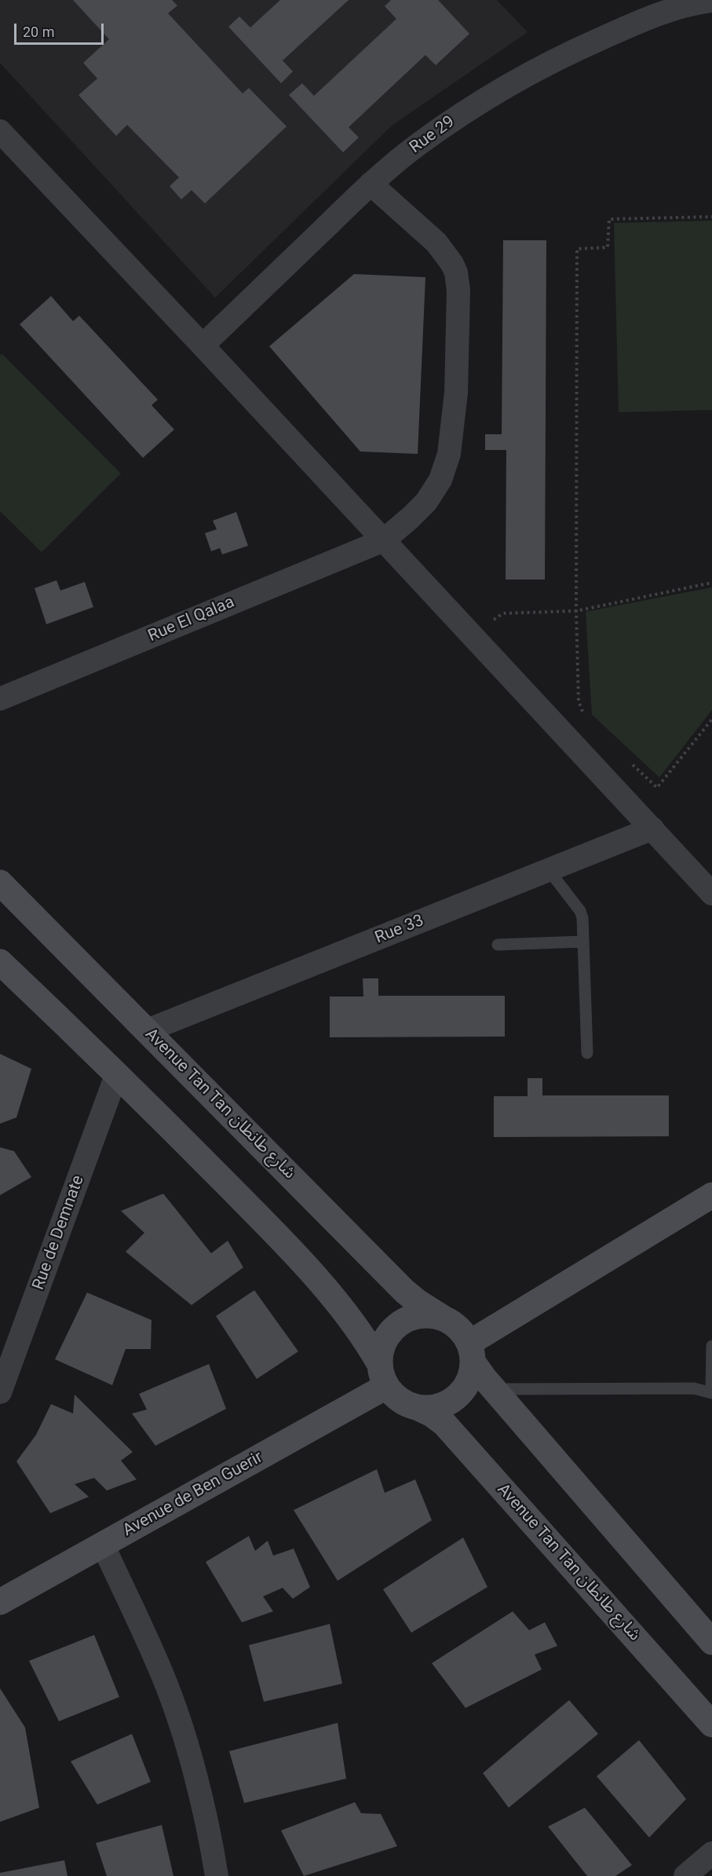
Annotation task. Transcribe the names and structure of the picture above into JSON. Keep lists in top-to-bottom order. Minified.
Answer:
{"streets":{"main road":["Avenue Tan Tan شارع طانطان","Avenue de Ben Guerir"],"street":["Rue 29","Rue El Qalaa","Rue 33","Rue de Demnate"]},"crossings":[["Rue 29","Rue El Qalaa"],["Rue 33","Avenue Tan Tan شارع طانطان"],["Avenue Tan Tan شارع طانطان","Avenue de Ben Guerir"]],"scale_bar":"20 m"}
